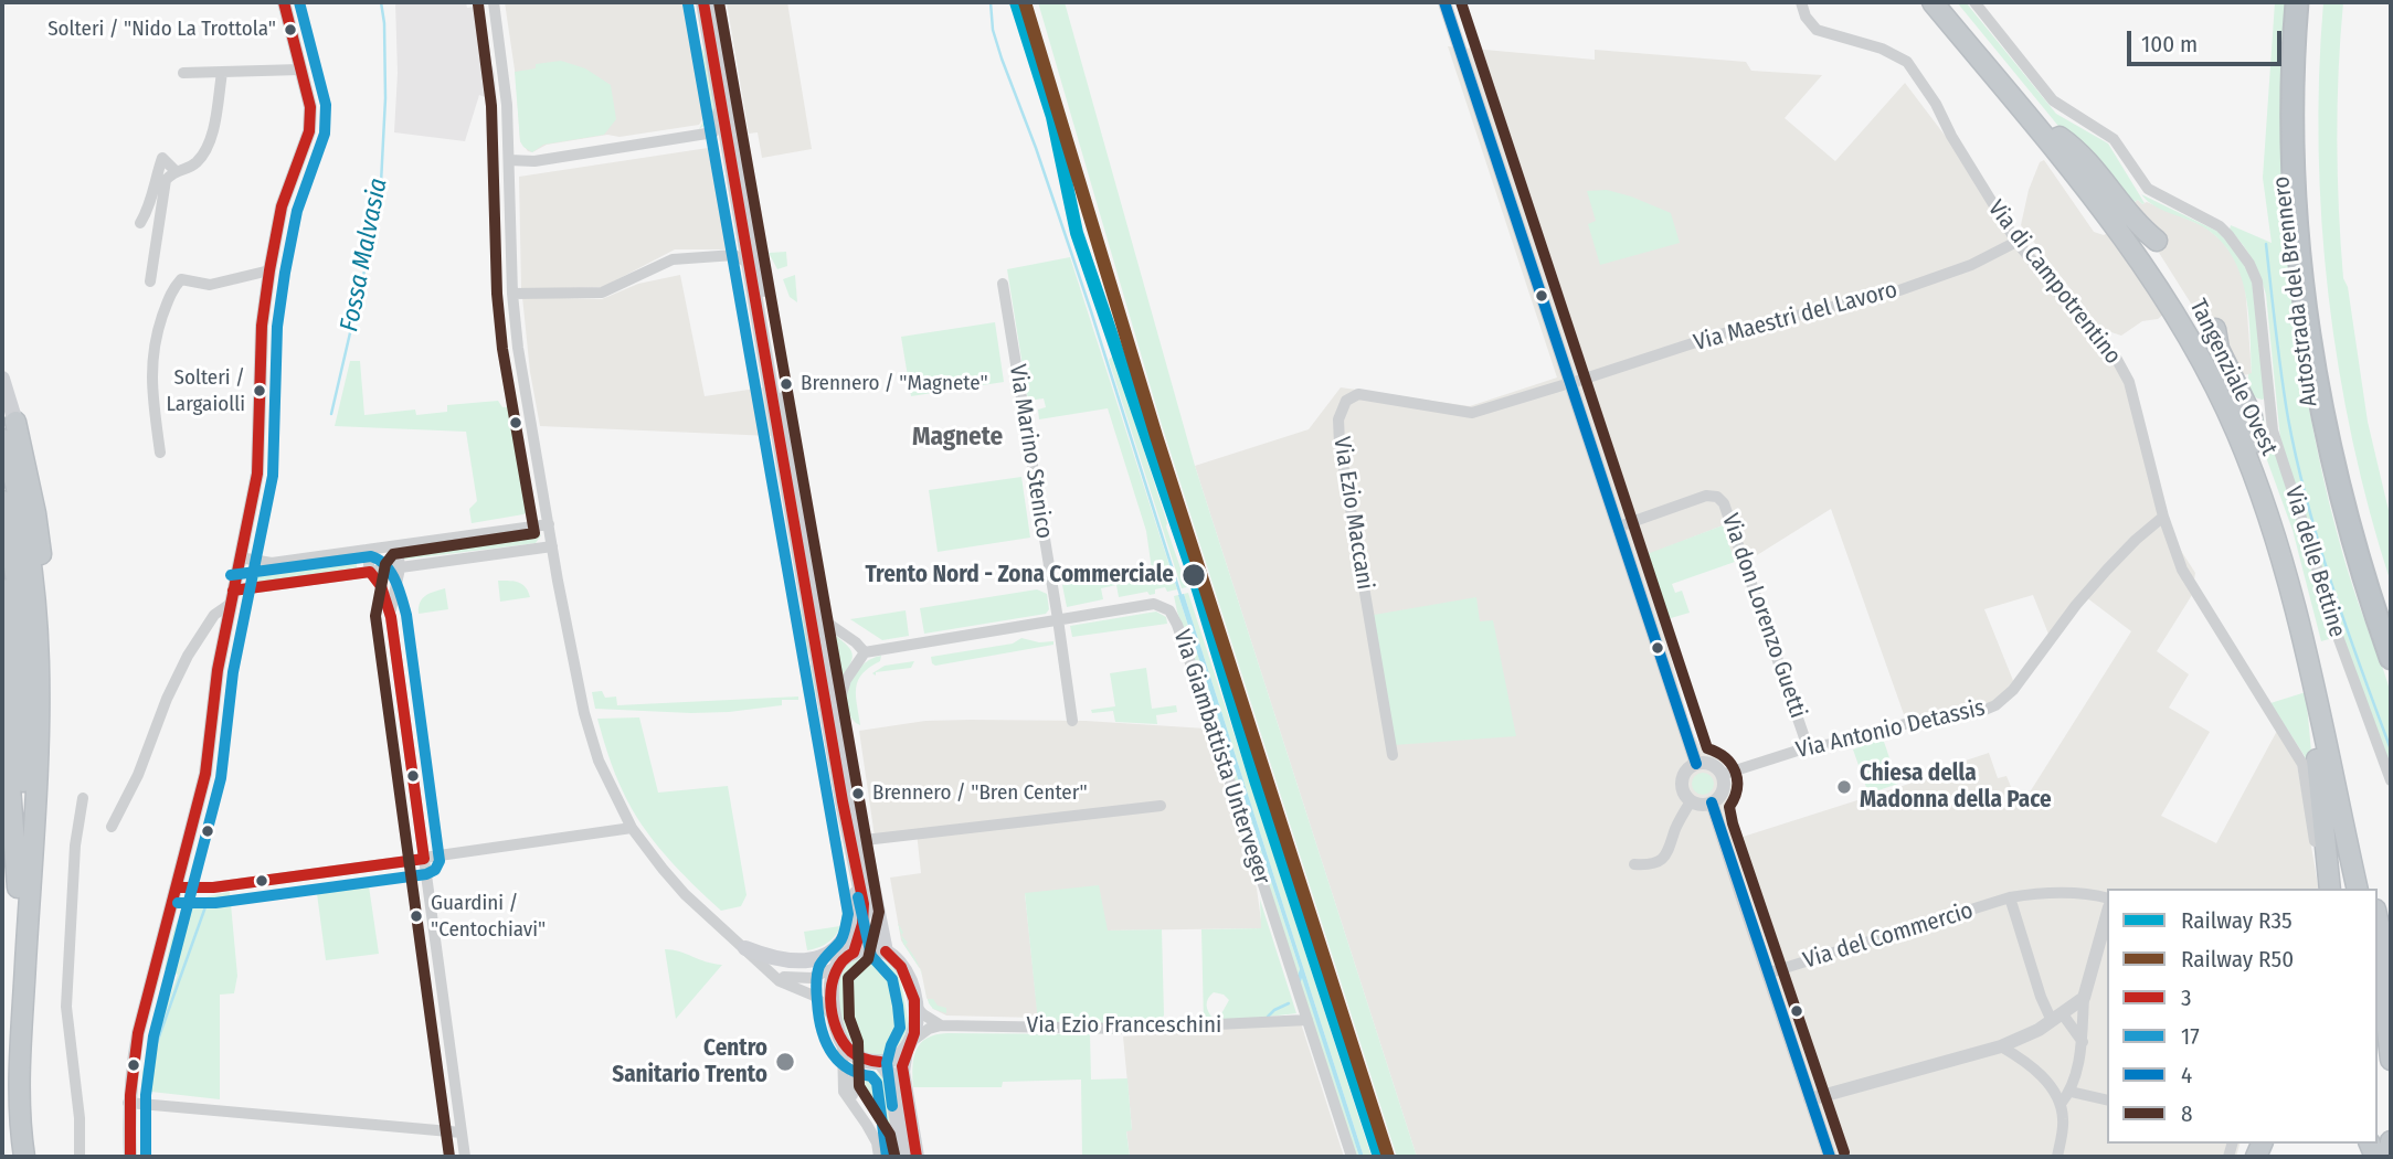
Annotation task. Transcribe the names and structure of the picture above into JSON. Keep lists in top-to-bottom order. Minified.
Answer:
{"streets":{"highway":["Autostrada del Brennero","Tangenziale Ovest"],"street":["Via di Campotrentino","Via Maestri del Lavoro","Via Marino Stenico","Via Ezio Maccani","Via delle Bettine","Via don Lorenzo Guetti","Via Antonio Detassis","Via Giambattista Unterveger","Via del Commercio","Via Ezio Franceschini"]},"crossings":[["Via di Campotrentino","Via Maestri del Lavoro"],["Via di Campotrentino","Via Antonio Detassis"],["Via Maestri del Lavoro","Via Ezio Maccani"],["Via Marino Stenico","Via Giambattista Unterveger"],["Via don Lorenzo Guetti","Via Antonio Detassis"],["Via Giambattista Unterveger","Via Ezio Franceschini"]],"districts":["Magnete"],"water":["Fossa Malvasia"],"places":["Solteri / \"Nido La Trottola\"","Brennero / \"Magnete\"","Solteri / Largaiolli","Trento Nord - Zona Commerciale","Chiesa della Madonna della Pace","Brennero / \"Bren Center\"","Guardini / \"Centochiavi\"","Centro Sanitario Trento"],"lines":["rail line R35","rail line R50","transit line 3","transit line 17","transit line 4","transit line 8"],"legend":["Railway R35","Railway R50","3","17","4","8"],"scale_bar":"100 m"}
